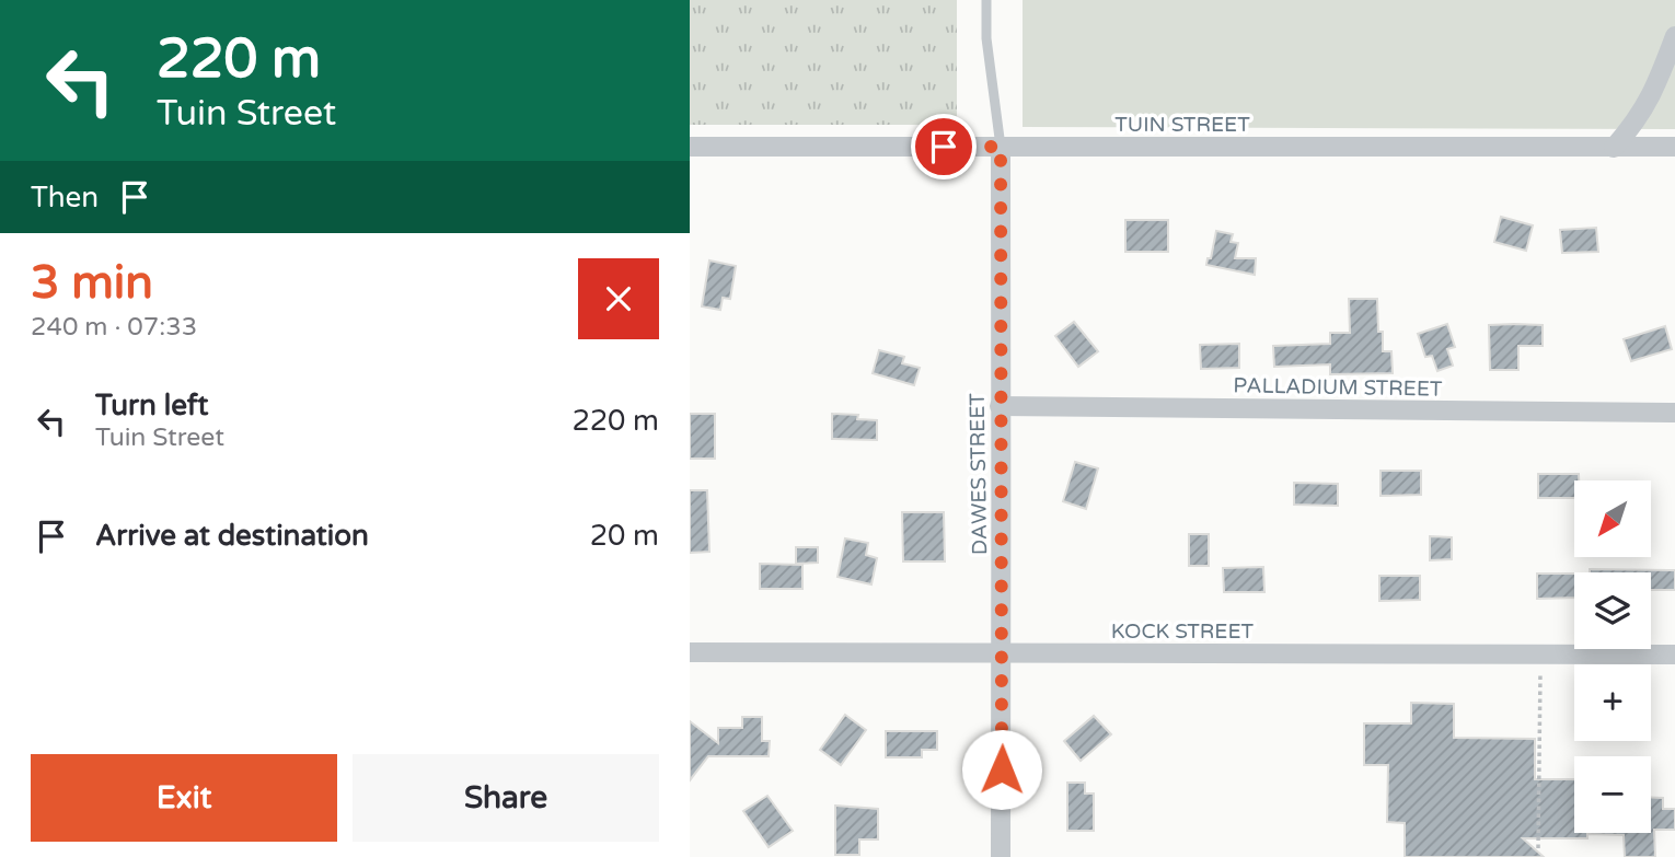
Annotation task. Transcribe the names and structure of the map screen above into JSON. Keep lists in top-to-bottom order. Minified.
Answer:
{"streets":{"street":["TUIN STREET","PALLADIUM STREET","DAWES STREET","KOCK STREET"]},"crossings":[["TUIN STREET","DAWES STREET"],["PALLADIUM STREET","DAWES STREET"],["DAWES STREET","KOCK STREET"]],"north":"bottom left","page":{"turn":["220 m","Tuin Street"],"then":"Then","heading":["3 min","240 m · 07:33"],"list":[{"name":"Turn left","note":"Tuin Street","value":"220 m"},{"name":"Arrive at destination","value":"20 m"}],"map_buttons":["+","−"],"buttons":["Exit","Share"]}}
